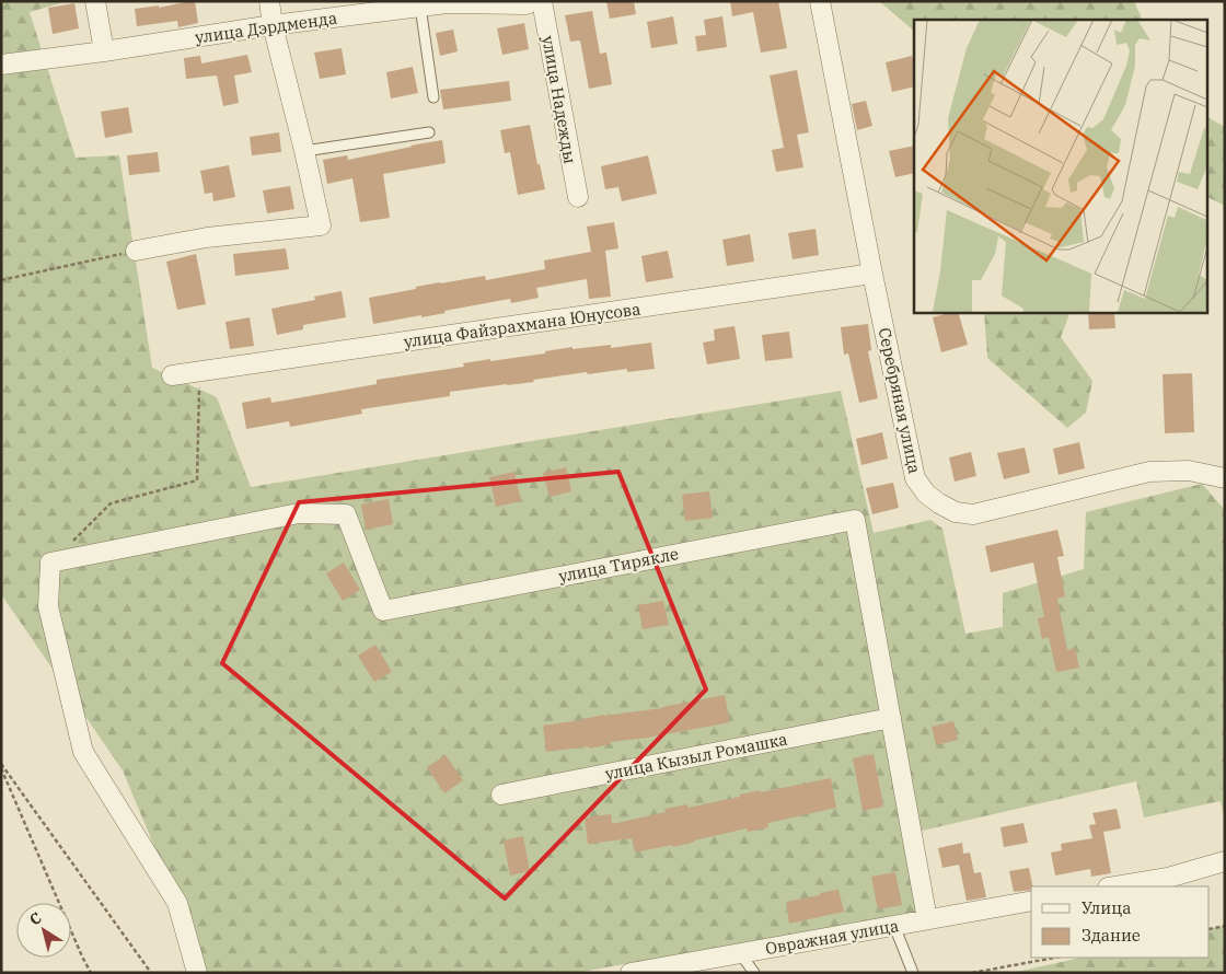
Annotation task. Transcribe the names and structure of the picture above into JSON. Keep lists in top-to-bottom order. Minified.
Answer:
{"streets":{"street":["улица Дэрдменда","улица Надежды","улица Файзрахмана Юнусова","Серебряная улица","улица Тирякле","улица Кызыл Ромашка","Овражная улица"]},"crossings":[["улица Файзрахмана Юнусова","Серебряная улица"],["улица Тирякле","улица Кызыл Ромашка"]],"legend":["Улица","Здание"],"north":"top left"}
